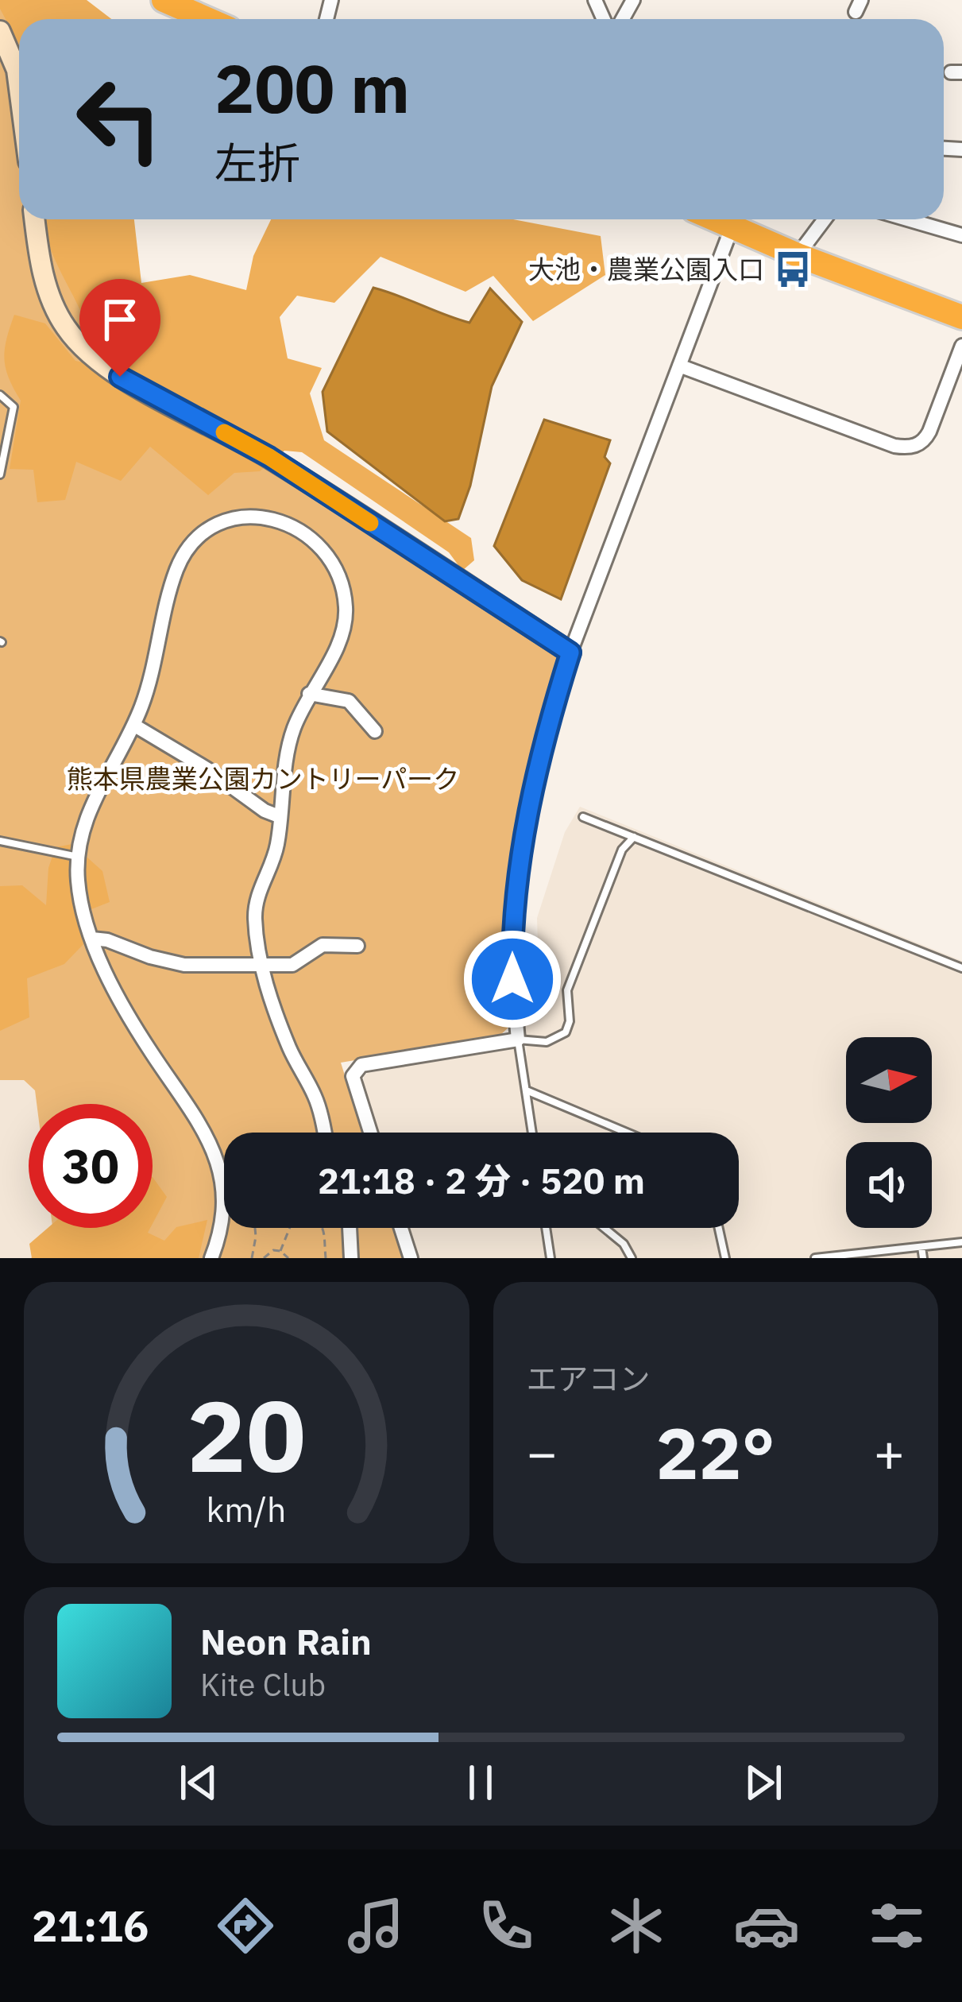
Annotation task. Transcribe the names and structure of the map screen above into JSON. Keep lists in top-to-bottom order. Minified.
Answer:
{"parks":["熊本県農業公園カントリーパーク"],"places":{"bus stop":["大池・農業公園入口"]},"north":"right","page":{"turn":["200 m","左折"],"limit":"30","trip":"21:18 · 2 分 · 520 m","tile":"エアコン","heat":["−","22°","+"],"song":["Neon Rain","Kite Club"],"tabs":"21:16","gauge":["20","km/h"]}}
